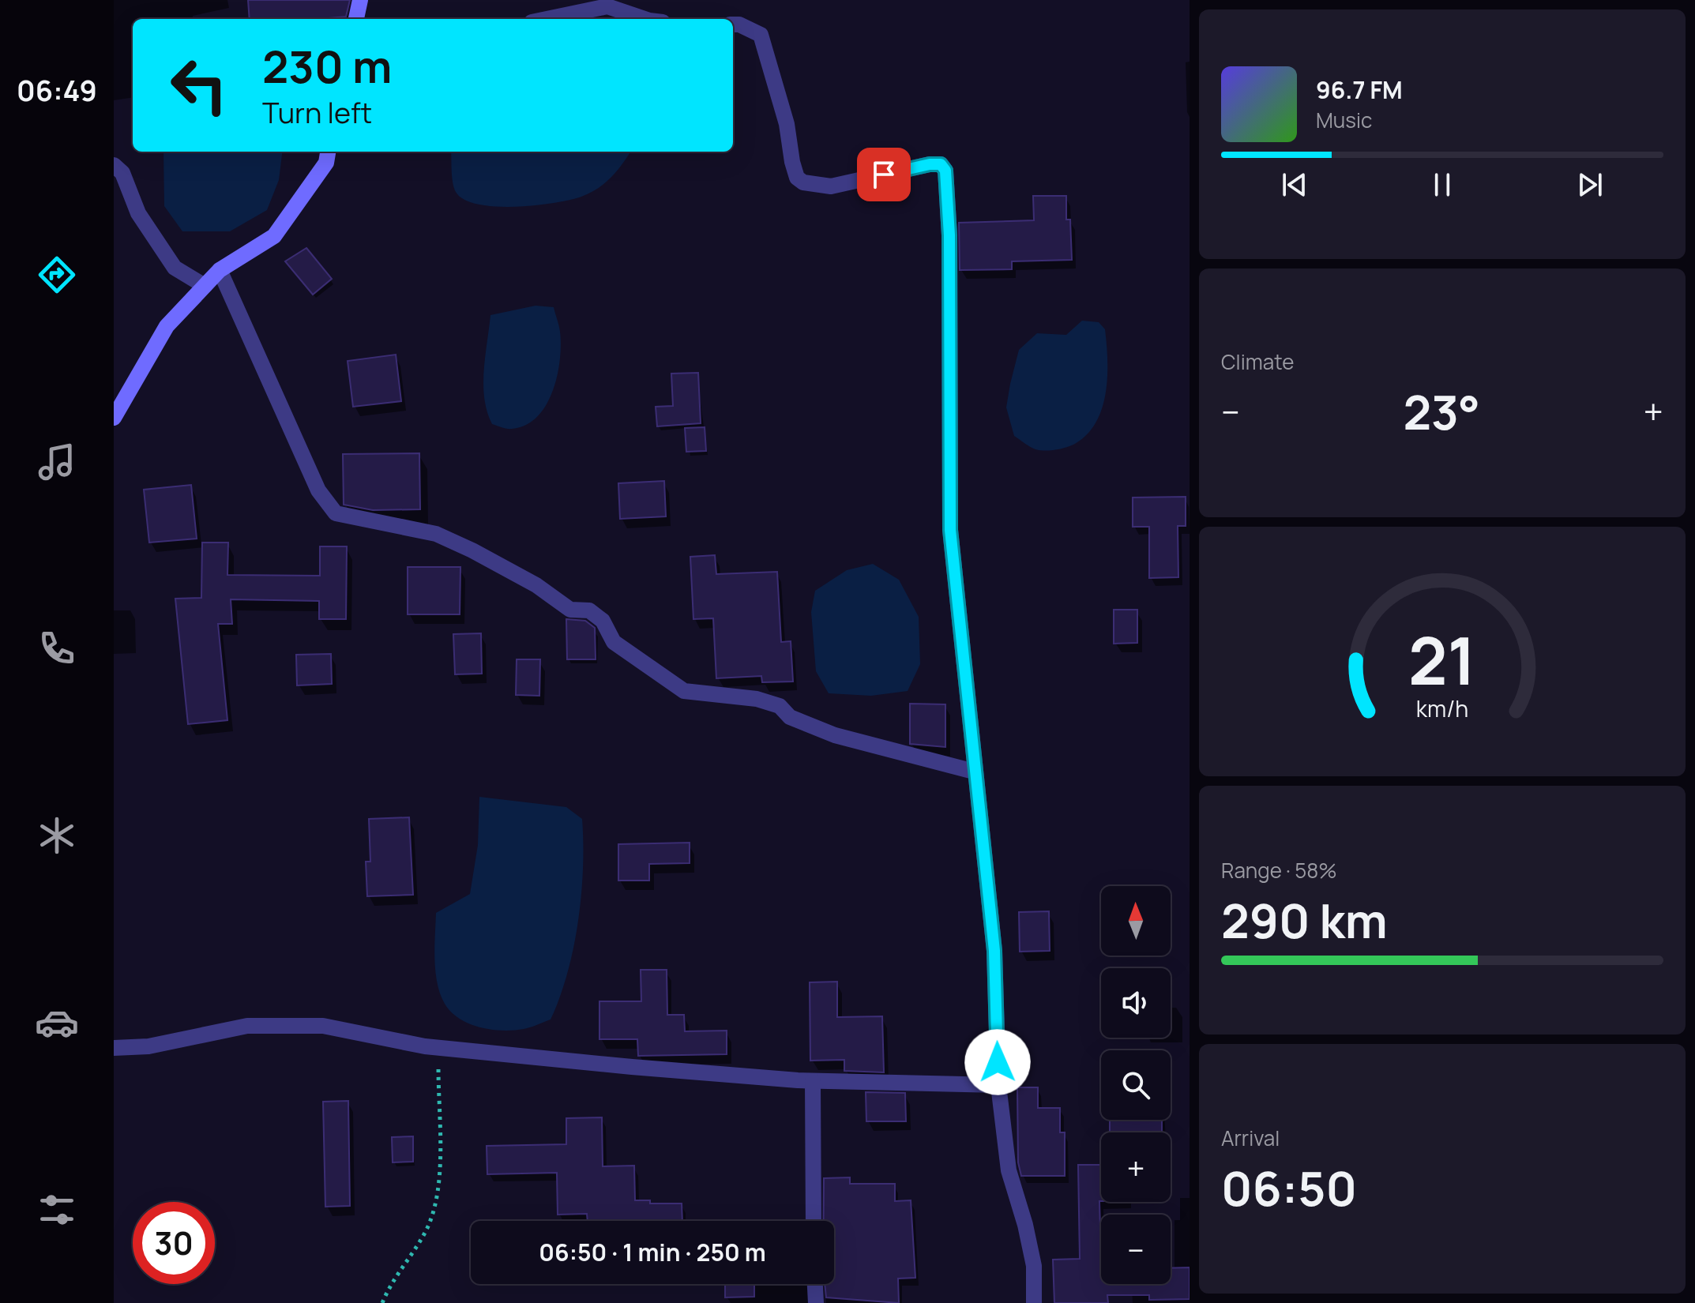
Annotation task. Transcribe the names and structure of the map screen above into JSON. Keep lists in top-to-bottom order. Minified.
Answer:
{"north":"top","page":{"tabs":"06:49","turn":["230 m","Turn left"],"song":["96.7 FM","Music"],"tile":["Climate",["Range · 58%","290 km"],["Arrival","06:50"]],"heat":["−","23°","+"],"map_buttons":["+","−"],"limit":"30","trip":"06:50 · 1 min · 250 m","gauge":["21","km/h"]}}
